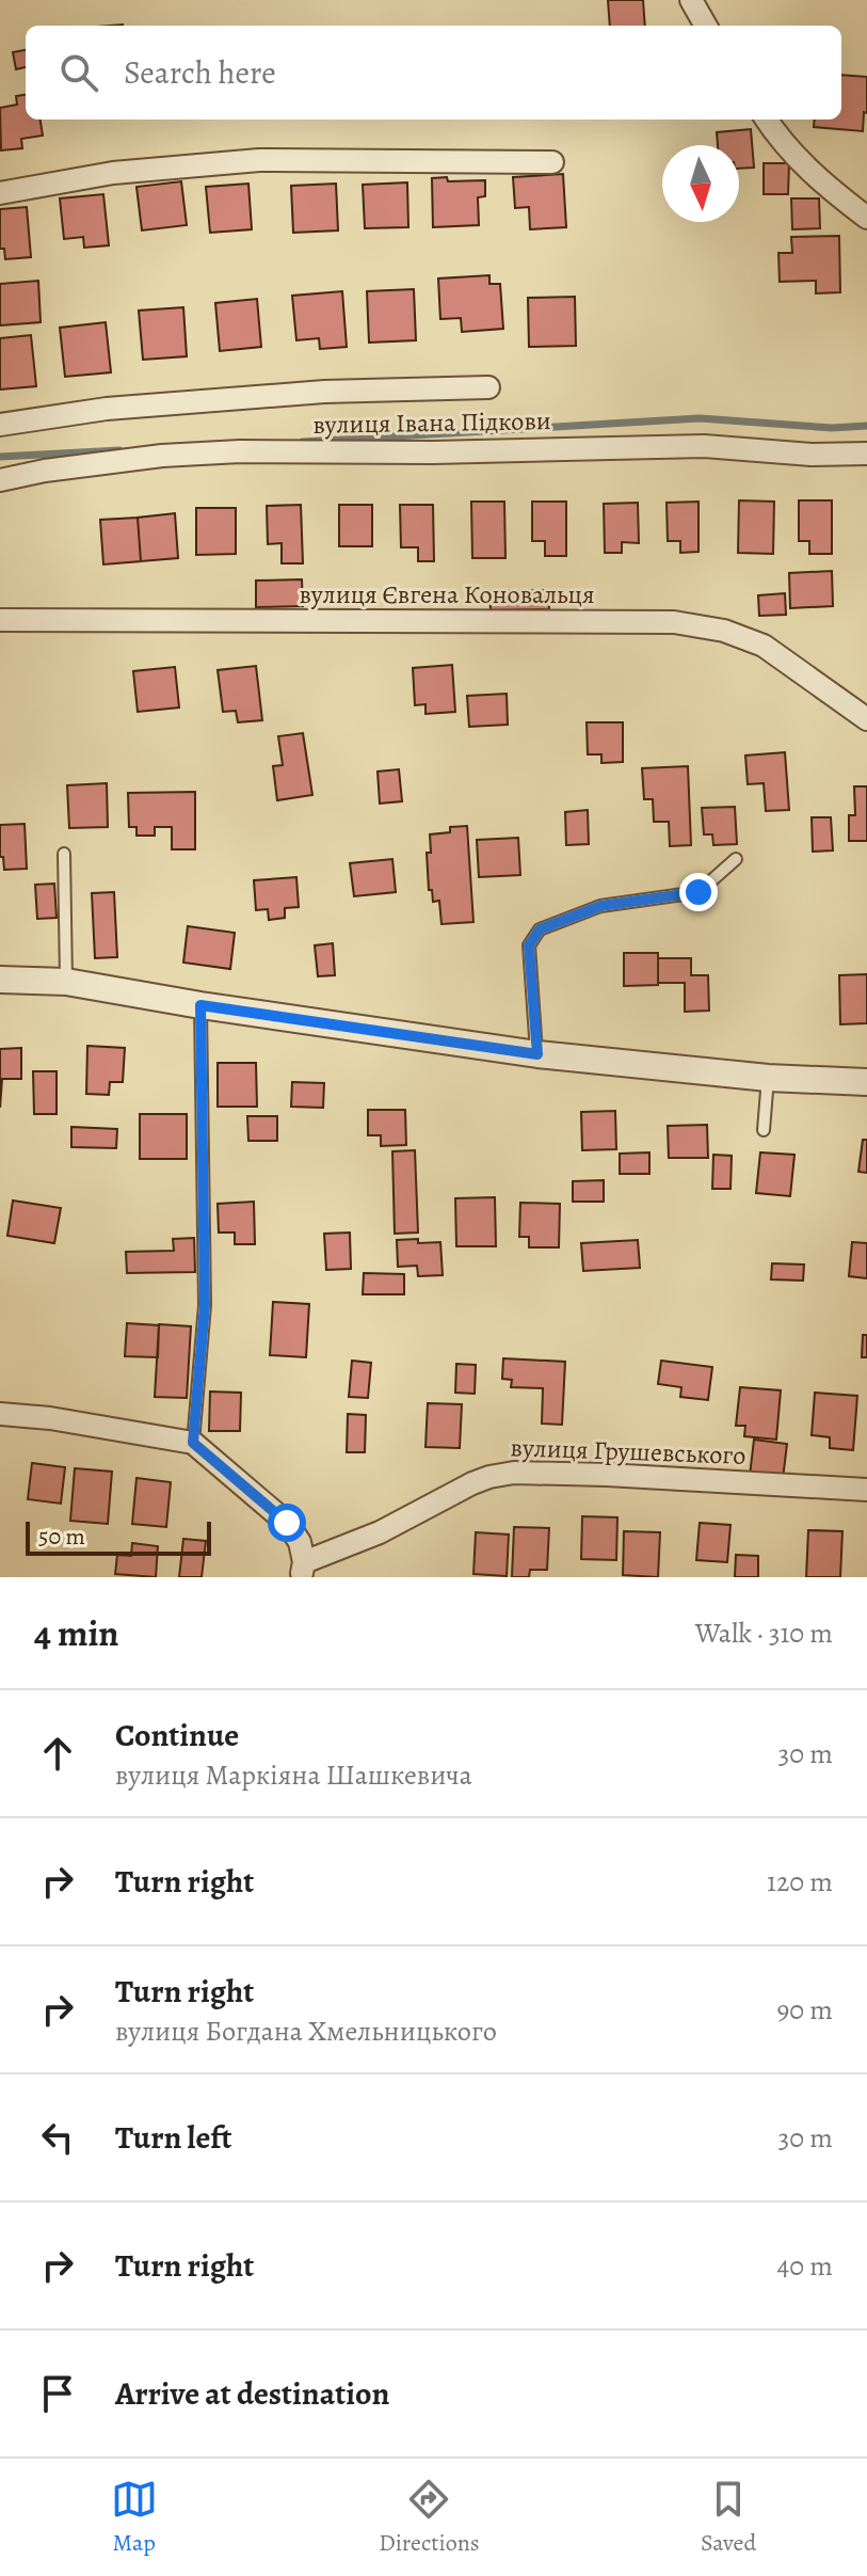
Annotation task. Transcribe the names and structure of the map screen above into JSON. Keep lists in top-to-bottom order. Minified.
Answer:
{"streets":{"street":["вулиця Івана Підкови","вулиця Євгена Коновальця","вулиця Грушевського"]},"scale_bar":"50 m","north":"bottom","page":{"search":"Search here","scale":"50 m","heading":["4 min","Walk · 310 m"],"list":[["Continue","вулиця Маркіяна Шашкевича","30 m"],["Turn right","120 m"],["Turn right","вулиця Богдана Хмельницького","90 m"],["Turn left","30 m"],["Turn right","40 m"],"Arrive at destination"],"nav":["Map","Directions","Saved"]}}
